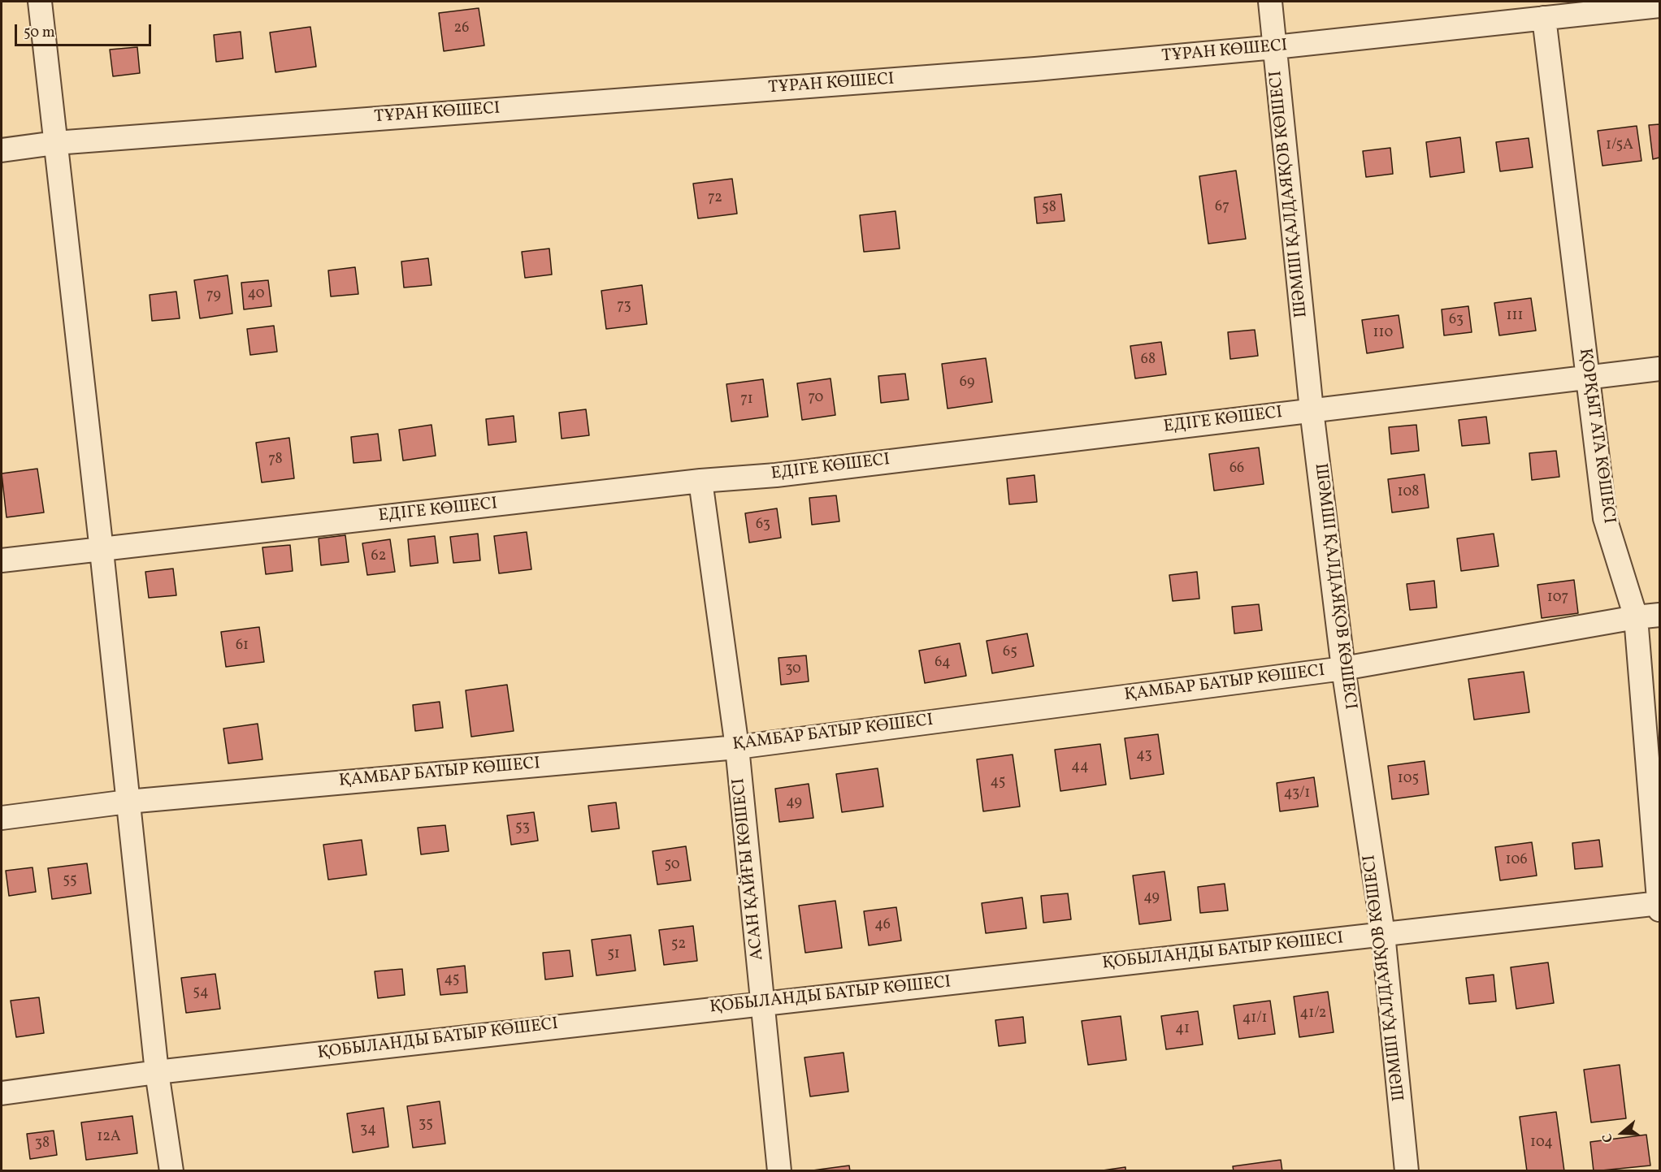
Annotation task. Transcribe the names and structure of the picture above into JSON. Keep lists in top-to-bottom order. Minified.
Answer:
{"streets":{"street":["ТҰРАН КӨШЕСІ","ШӘМШІ ҚАЛДАЯҚОВ КӨШЕСІ","ЕДІГЕ КӨШЕСІ","ҚОРҚЫТ АТА КӨШЕСІ","ҚАМБАР БАТЫР КӨШЕСІ","АСАН ҚАЙҒЫ КӨШЕСІ","ҚОБЫЛАНДЫ БАТЫР КӨШЕСІ"]},"crossings":[["ТҰРАН КӨШЕСІ","ШӘМШІ ҚАЛДАЯҚОВ КӨШЕСІ"],["ТҰРАН КӨШЕСІ","ҚОРҚЫТ АТА КӨШЕСІ"],["ШӘМШІ ҚАЛДАЯҚОВ КӨШЕСІ","ЕДІГЕ КӨШЕСІ"],["ШӘМШІ ҚАЛДАЯҚОВ КӨШЕСІ","ҚАМБАР БАТЫР КӨШЕСІ"],["ШӘМШІ ҚАЛДАЯҚОВ КӨШЕСІ","ҚОБЫЛАНДЫ БАТЫР КӨШЕСІ"],["ЕДІГЕ КӨШЕСІ","ҚОРҚЫТ АТА КӨШЕСІ"],["ЕДІГЕ КӨШЕСІ","АСАН ҚАЙҒЫ КӨШЕСІ"],["ҚОРҚЫТ АТА КӨШЕСІ","ҚАМБАР БАТЫР КӨШЕСІ"],["ҚОРҚЫТ АТА КӨШЕСІ","ҚОБЫЛАНДЫ БАТЫР КӨШЕСІ"],["ҚАМБАР БАТЫР КӨШЕСІ","АСАН ҚАЙҒЫ КӨШЕСІ"],["АСАН ҚАЙҒЫ КӨШЕСІ","ҚОБЫЛАНДЫ БАТЫР КӨШЕСІ"]],"house_numbers":["26","1/5А","72","67","58","40","79","73","111","63","110","68","69","70","71","78","66","108","63","62","107","61","65","64","30","43","44","105","45","43/1","49","53","106","50","55","49","46","52","51","45","54","41/2","41/1","41","35","34","12А","104","38"],"scale_bar":"50 m","north":"left"}
